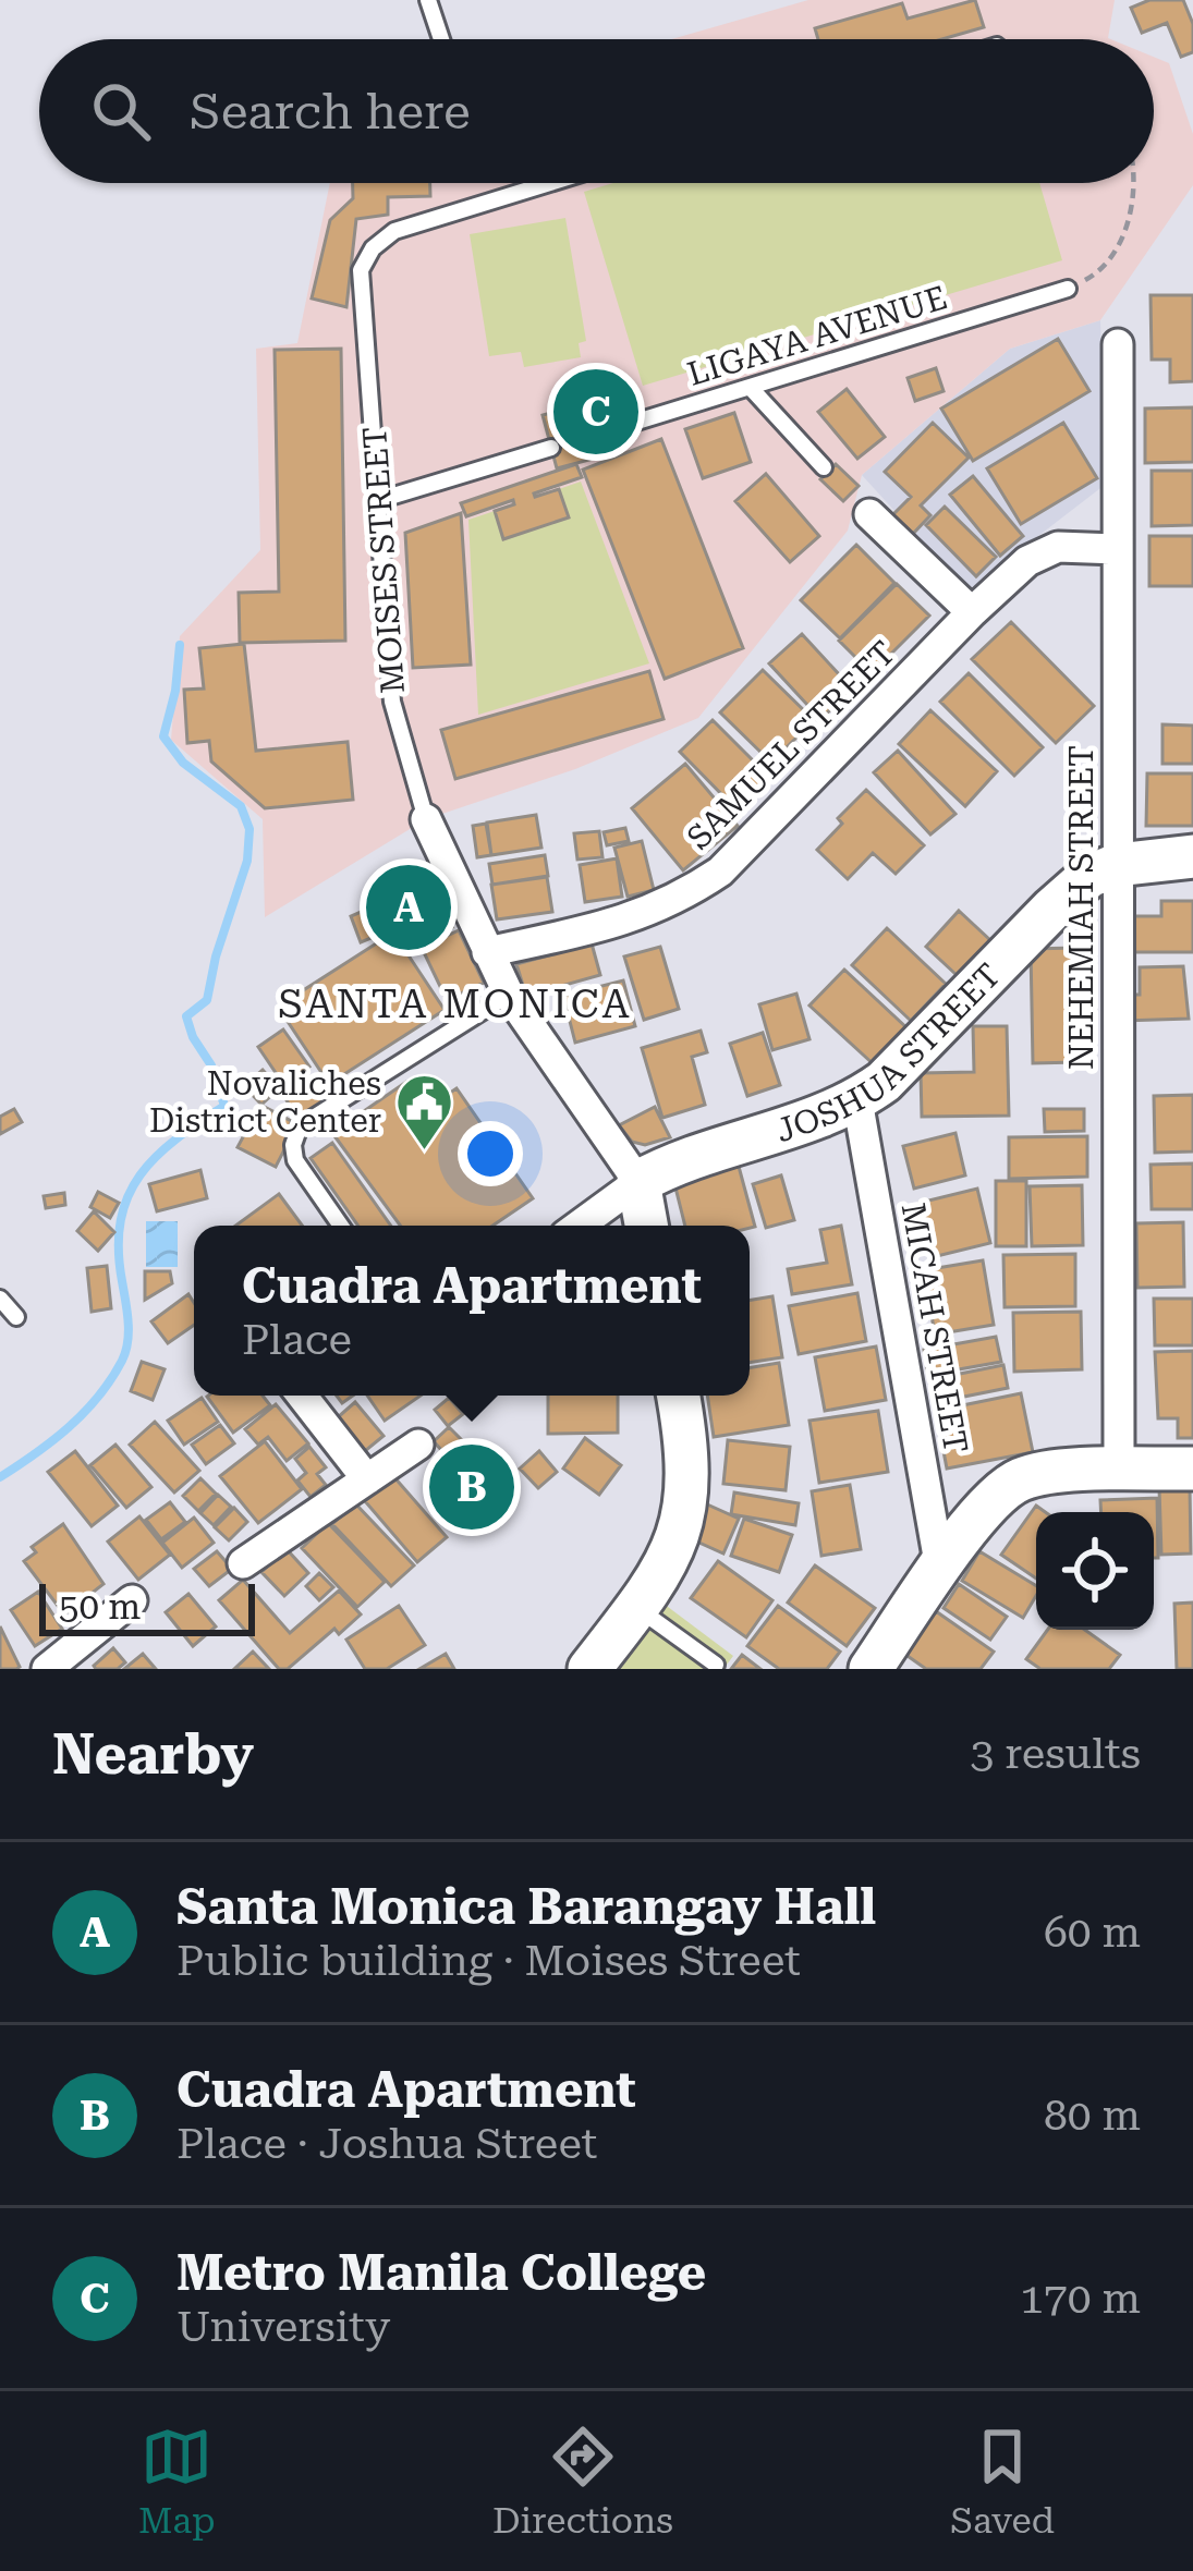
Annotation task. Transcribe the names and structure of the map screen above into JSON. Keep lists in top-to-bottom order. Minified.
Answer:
{"streets":{"street":["MOISES STREET","SAMUEL STREET","NEHEMIAH STREET","JOSHUA STREET","MICAH STREET"],"lane":["LIGAYA AVENUE"]},"crossings":[["MOISES STREET","SAMUEL STREET"],["MOISES STREET","JOSHUA STREET"],["SAMUEL STREET","NEHEMIAH STREET"],["NEHEMIAH STREET","JOSHUA STREET"],["JOSHUA STREET","MICAH STREET"]],"districts":["SANTA MONICA"],"places":{"public building":["Novaliches District Center"]},"scale_bar":"50 m","page":{"search":"Search here","pins":["C","A","B"],"popup":["Cuadra Apartment","Place"],"scale":"50 m","heading":["Nearby","3 results"],"list":[{"mark":"A","name":"Santa Monica Barangay Hall","note":"Public building · Moises Street","value":"60 m"},{"mark":"B","name":"Cuadra Apartment","note":"Place · Joshua Street","value":"80 m"},{"mark":"C","name":"Metro Manila College","note":"University","value":"170 m"}],"nav":["Map","Directions","Saved"]}}
